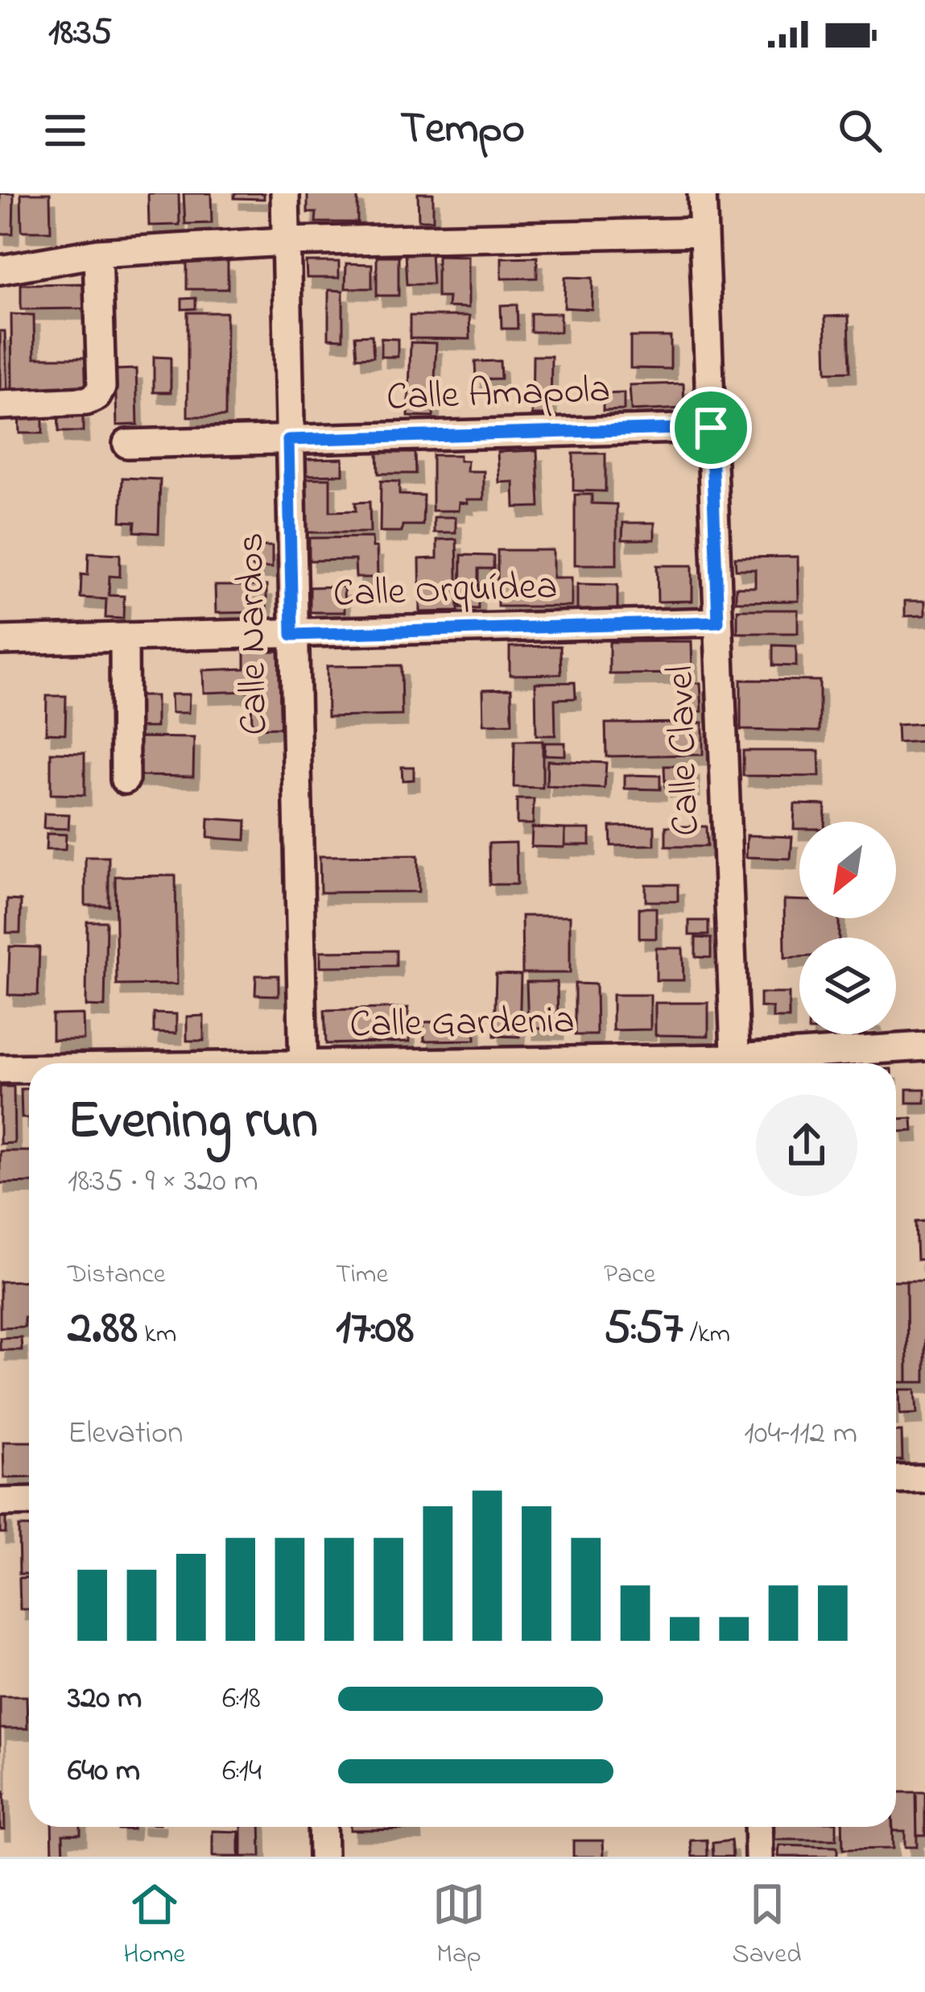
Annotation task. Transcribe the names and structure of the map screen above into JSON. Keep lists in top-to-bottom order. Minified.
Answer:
{"streets":{"street":["Calle Amapola","Calle Orquídea","Calle Nardos","Calle Clavel","Calle Gardenia"]},"crossings":[["Calle Amapola","Calle Nardos"],["Calle Amapola","Calle Clavel"],["Calle Orquídea","Calle Nardos"],["Calle Orquídea","Calle Clavel"]],"north":"bottom left","page":{"status":"18:35","header":"Tempo","heading":["Evening run","18:35 · 9 × 320 m"],"stats":[["Distance","2.88 km"],["Time","17:08"],["Pace","5:57 /km"]],"chart":["Elevation","104–112 m"],"list":[{"name":"320 m","note":"6:18"},{"name":"640 m","note":"6:14"}],"tabs":["Home","Map","Saved"]}}
